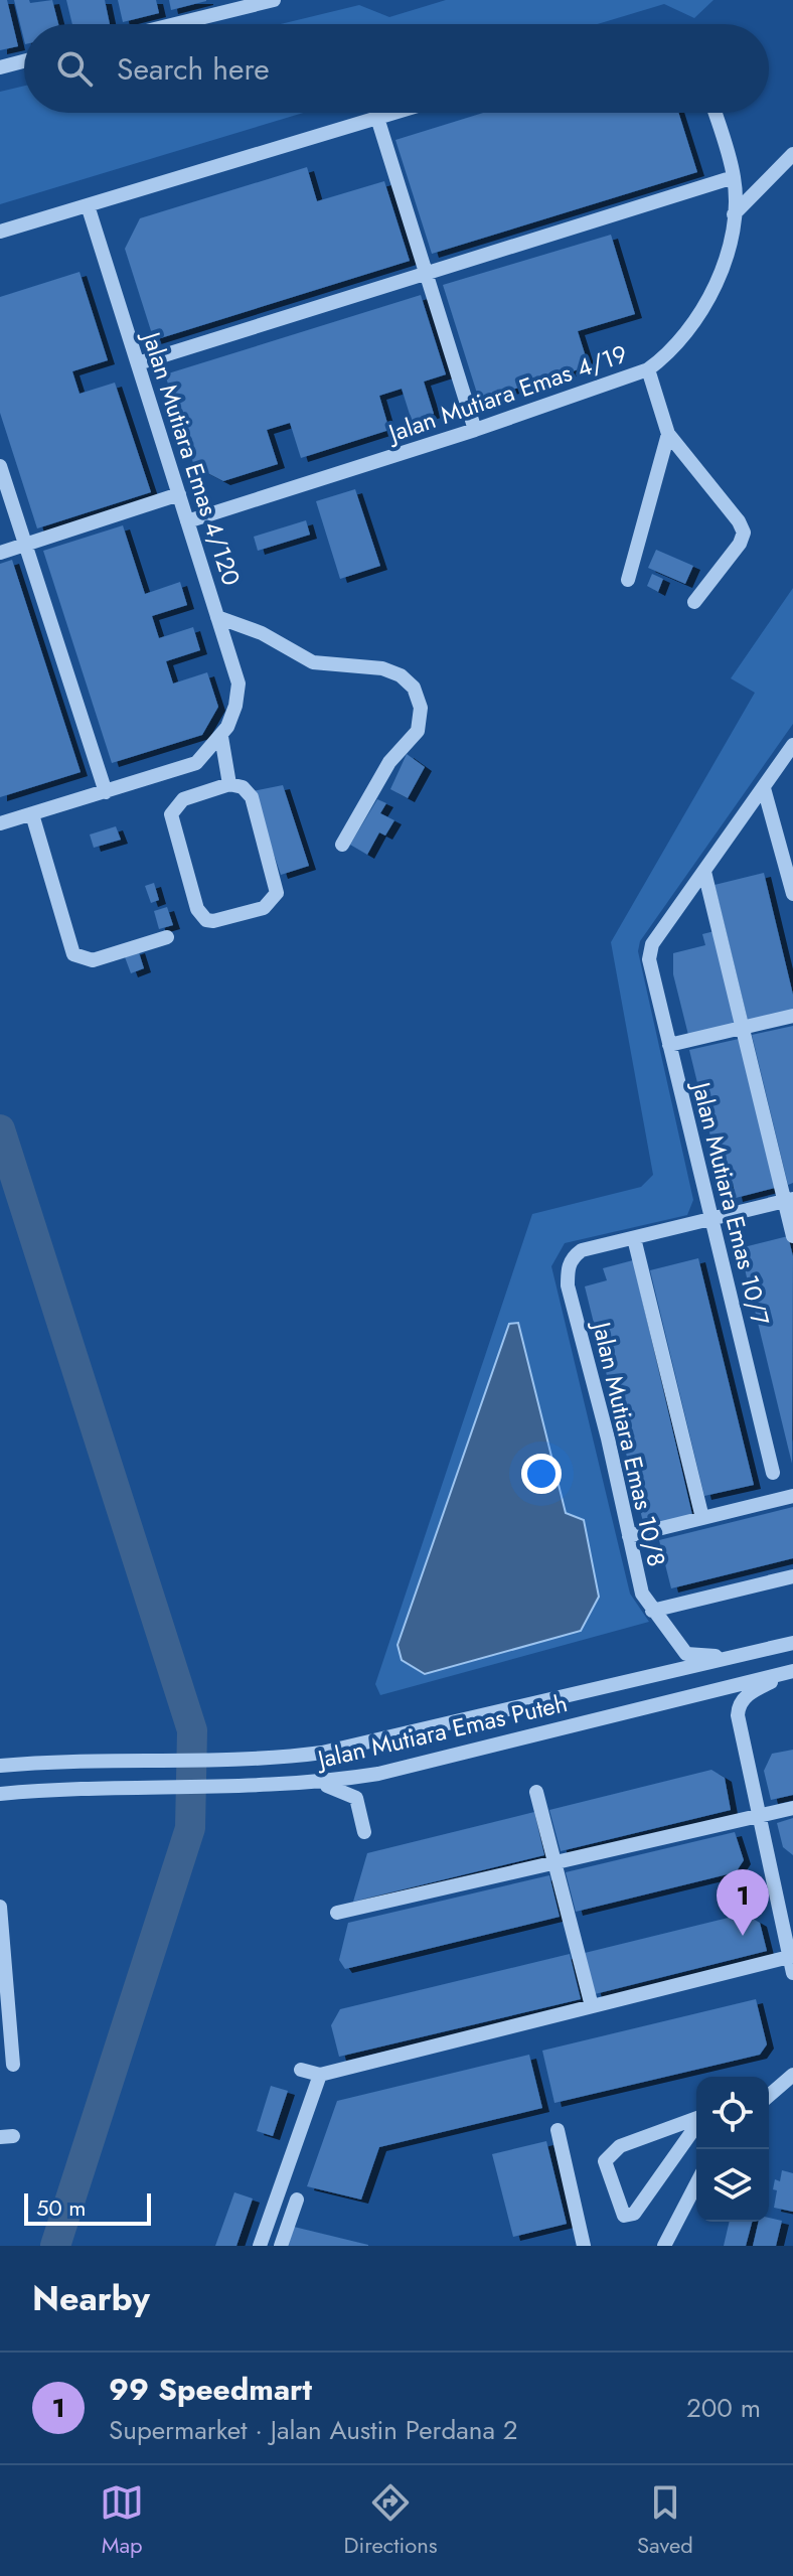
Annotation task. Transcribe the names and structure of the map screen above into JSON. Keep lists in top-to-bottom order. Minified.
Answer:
{"streets":{"street":["Jalan Mutiara Emas 4/19","Jalan Mutiara Emas 4/120","Jalan Mutiara Emas 10/7","Jalan Mutiara Emas 10/8","Jalan Mutiara Emas Puteh"]},"crossings":[["Jalan Mutiara Emas 4/19","Jalan Mutiara Emas 4/120"],["Jalan Mutiara Emas 10/8","Jalan Mutiara Emas Puteh"]],"scale_bar":"50 m","page":{"search":"Search here","pins":"1","scale":"50 m","heading":"Nearby","list":[{"mark":"1","name":"99 Speedmart","note":"Supermarket · Jalan Austin Perdana 2","value":"200 m"}],"nav":["Map","Directions","Saved"]}}
